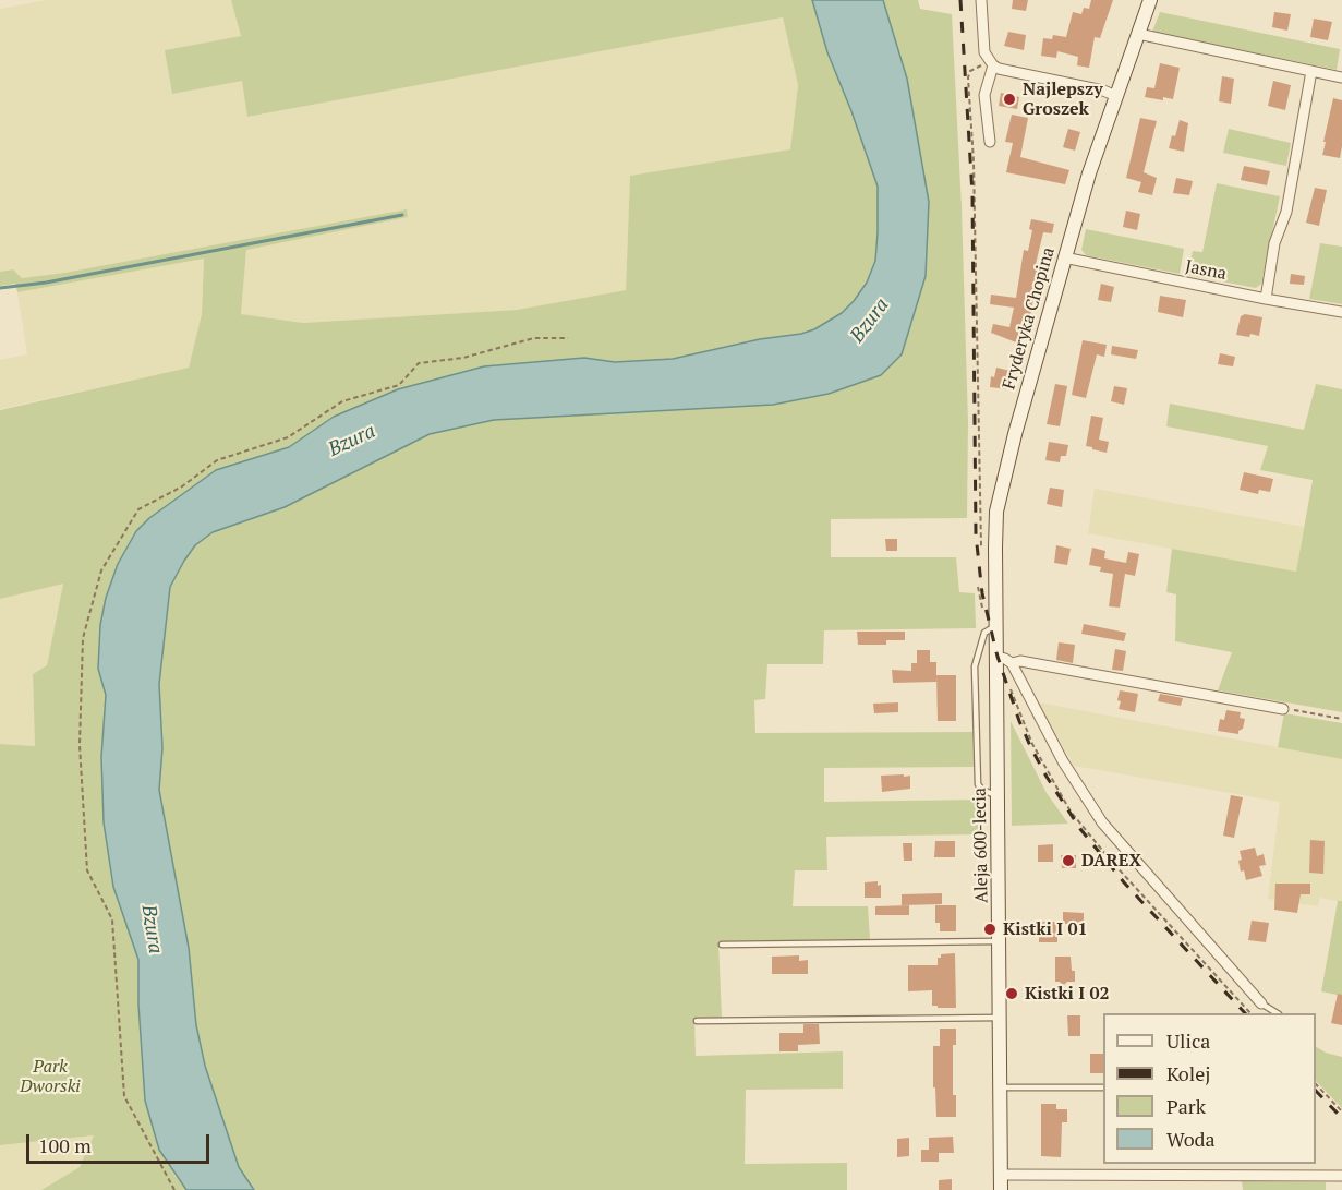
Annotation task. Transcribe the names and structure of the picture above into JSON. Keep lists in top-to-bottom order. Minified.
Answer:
{"streets":{"main road":["Fryderyka Chopina","Aleja 600-lecia"],"street":["Jasna"]},"crossings":[["Jasna","Fryderyka Chopina"],["Fryderyka Chopina","Aleja 600-lecia"]],"water":["Bzura"],"parks":["Park Dworski"],"places":["Najlepszy Groszek","DAREX","Kistki I 01","Kistki I 02"],"legend":["Ulica","Kolej","Park","Woda"],"scale_bar":"100 m"}
